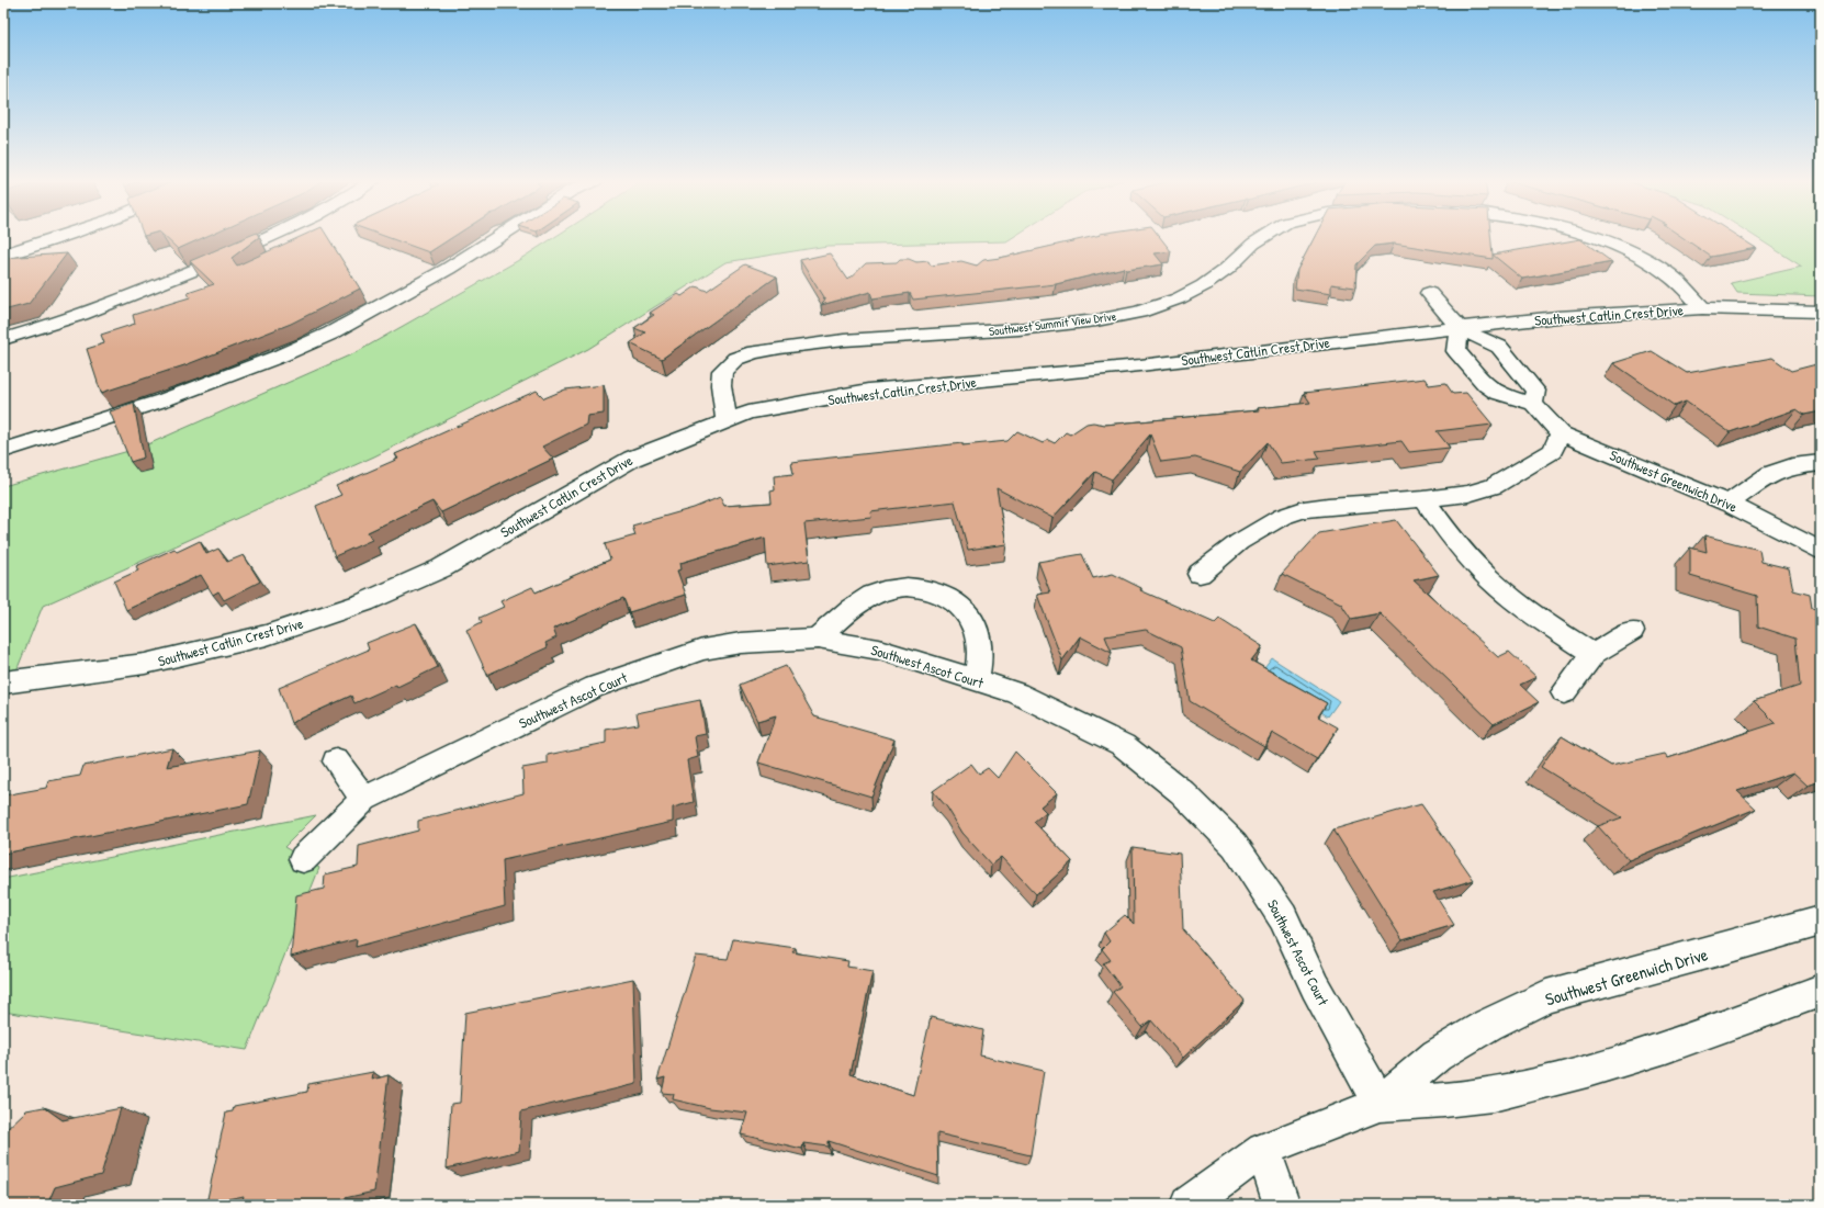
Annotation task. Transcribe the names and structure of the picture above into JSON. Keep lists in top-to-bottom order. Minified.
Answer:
{"streets":{"street":["Southwest Catlin Crest Drive","Southwest Summit View Drive","Southwest Greenwich Drive","Southwest Ascot Court"]},"crossings":[["Southwest Catlin Crest Drive","Southwest Summit View Drive"],["Southwest Catlin Crest Drive","Southwest Greenwich Drive"],["Southwest Greenwich Drive","Southwest Ascot Court"]]}
